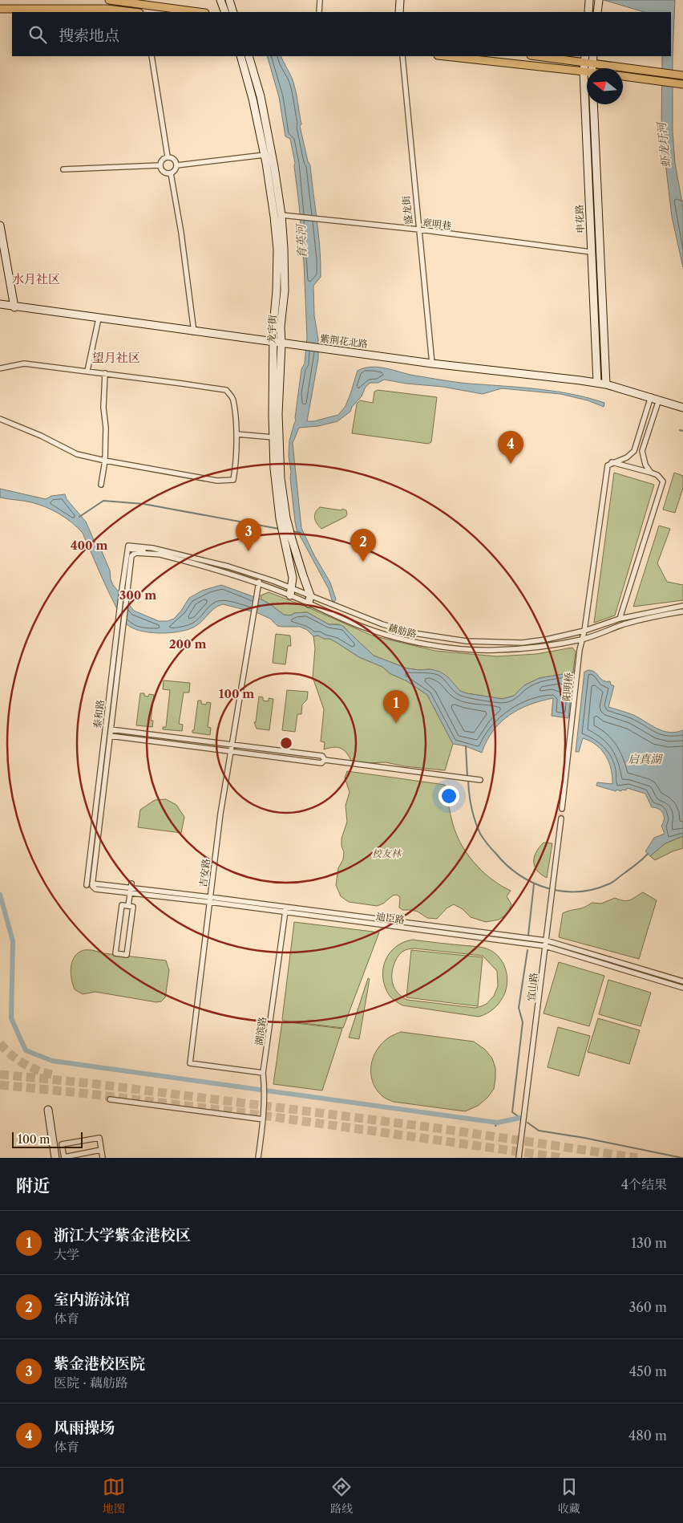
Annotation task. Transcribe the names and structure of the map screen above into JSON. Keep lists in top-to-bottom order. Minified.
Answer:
{"streets":{"main road":["申花路","龙宇街","紫荆花北路"],"street":["盛龙街","章明巷","藕舫路","阳明桥","泰和路","吉安路","迪臣路","宜山路","湖滨路"]},"crossings":[["盛龙街","章明巷"],["盛龙街","紫荆花北路"],["申花路","章明巷"],["申花路","紫荆花北路"],["章明巷","龙宇街"],["龙宇街","紫荆花北路"],["龙宇街","藕舫路"],["藕舫路","阳明桥"],["藕舫路","泰和路"],["藕舫路","吉安路"],["泰和路","迪臣路"],["吉安路","迪臣路"],["吉安路","湖滨路"],["迪臣路","宜山路"],["迪臣路","湖滨路"]],"districts":["水月社区","望月社区"],"water":["虾龙圩河","育英河","启真湖"],"parks":["校友林"],"scale_bar":"100 m","north":"left","page":{"search":"搜索地点","pins":["4","3","2","1"],"scale":"100 m","heading":["附近","4个结果"],"list":[{"mark":"1","name":"浙江大学紫金港校区","note":"大学","value":"130 m"},{"mark":"2","name":"室内游泳馆","note":"体育","value":"360 m"},{"mark":"3","name":"紫金港校医院","note":"医院 · 藕舫路","value":"450 m"},{"mark":"4","name":"风雨操场","note":"体育","value":"480 m"}],"nav":["地图","路线","收藏"]},"rings":["400 m","300 m","200 m","100 m"]}
